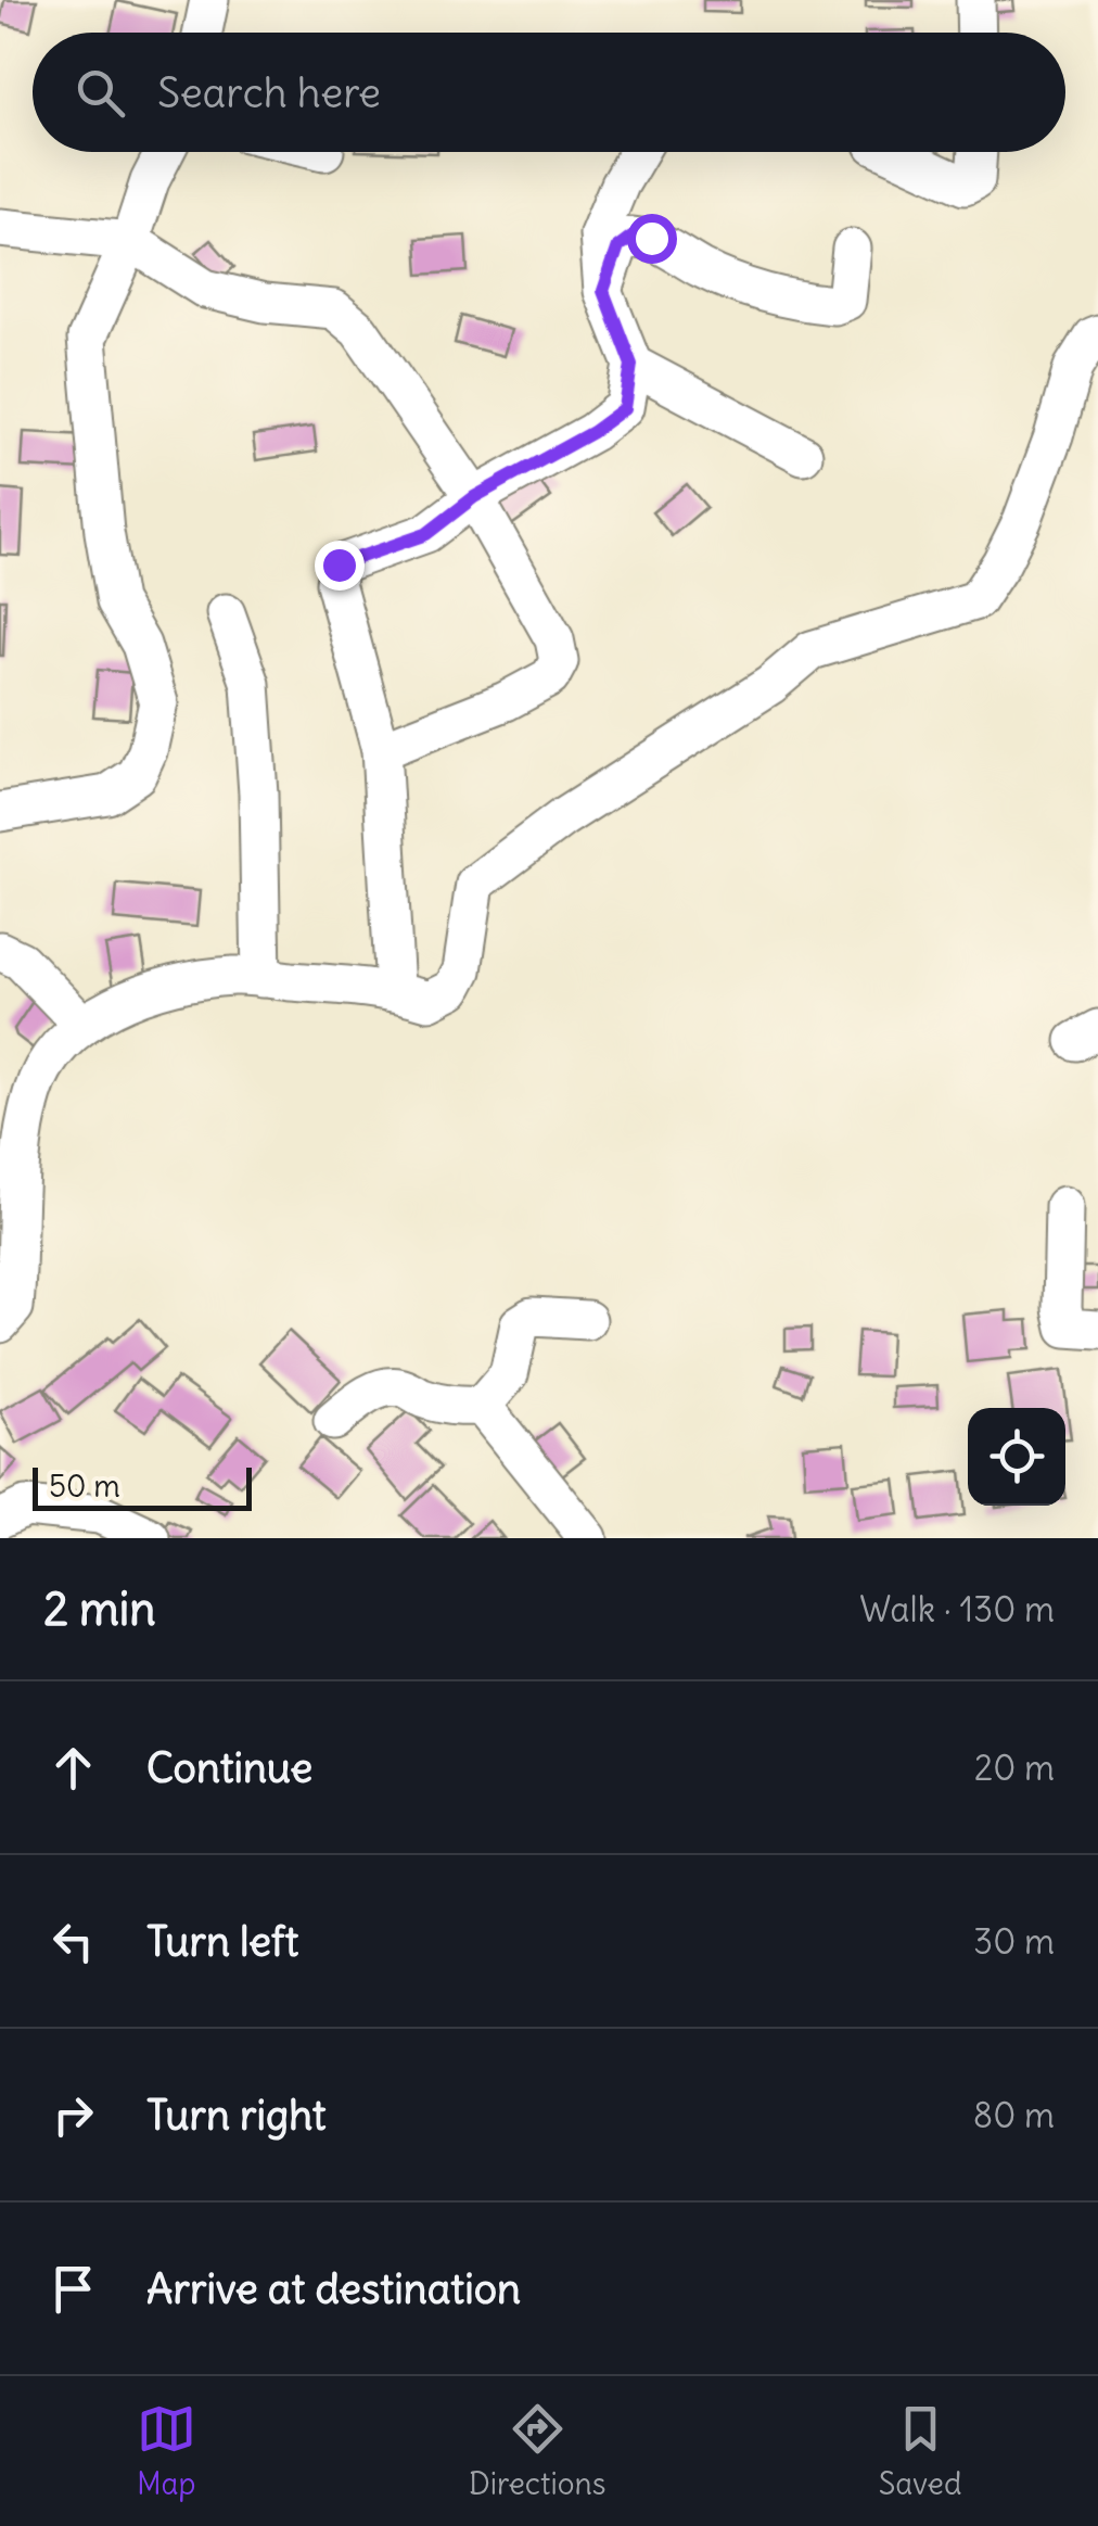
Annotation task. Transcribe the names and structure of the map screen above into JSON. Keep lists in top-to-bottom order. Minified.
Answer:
{"scale_bar":"50 m","page":{"search":"Search here","scale":"50 m","heading":["2 min","Walk · 130 m"],"list":[["Continue","20 m"],["Turn left","30 m"],["Turn right","80 m"],"Arrive at destination"],"nav":["Map","Directions","Saved"]}}
